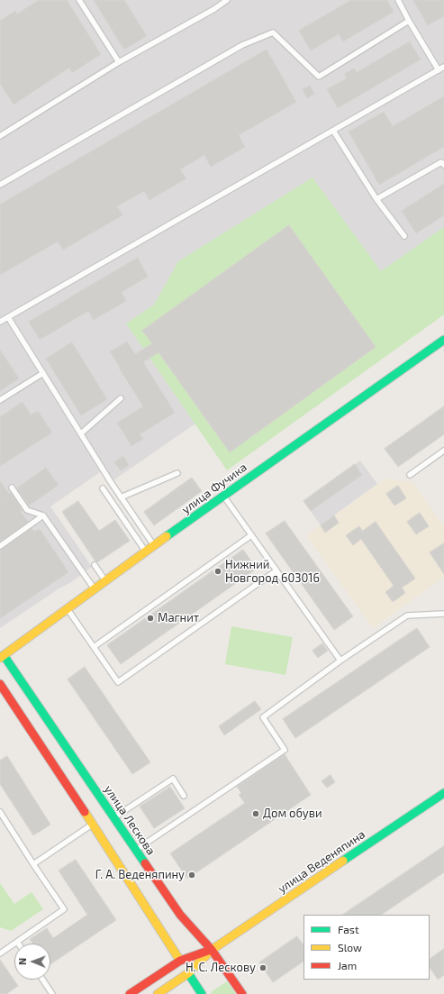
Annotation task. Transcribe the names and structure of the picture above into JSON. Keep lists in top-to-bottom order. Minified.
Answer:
{"streets":{"street":["улица Фучика","улица Лескова","улица Веденяпина"]},"crossings":[["улица Фучика","улица Лескова"],["улица Лескова","улица Веденяпина"]],"places":["Нижний Новгород 603016","Магнит","Дом обуви","Г. А. Веденяпину","Н. С. Лескову"],"legend":["Fast","Slow","Jam"],"north":"left"}
